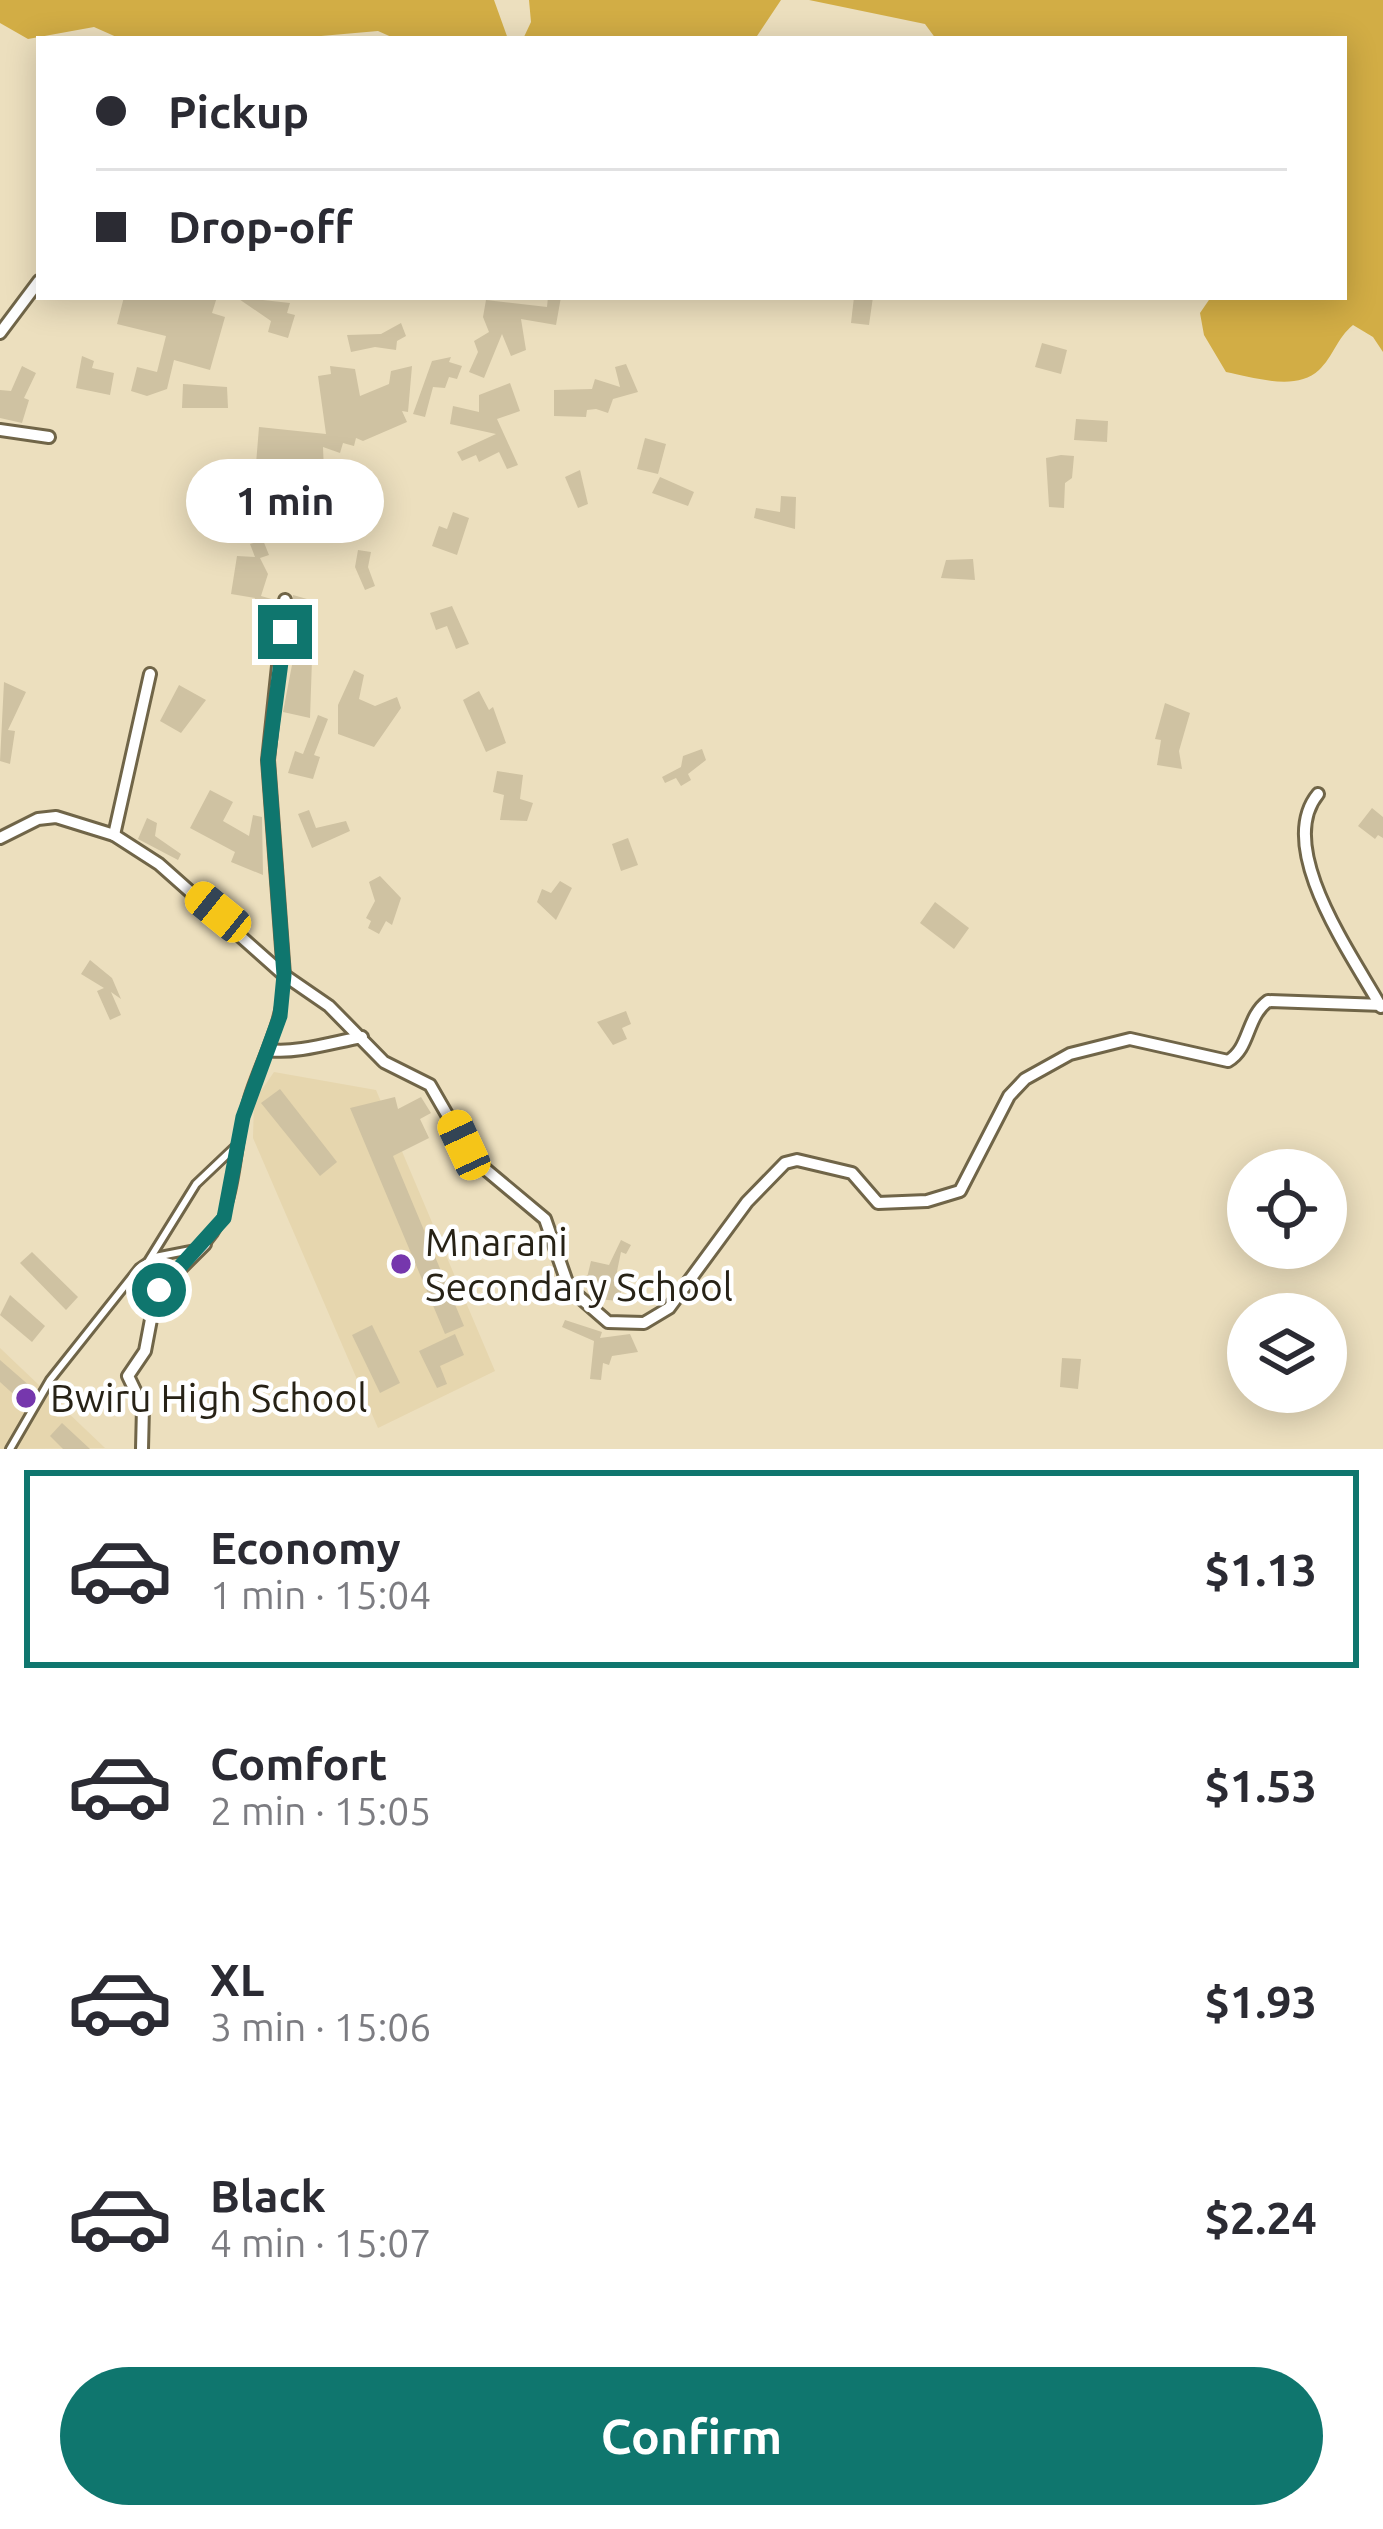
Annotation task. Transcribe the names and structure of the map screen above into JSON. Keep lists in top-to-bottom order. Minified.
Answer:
{"places":["Mnarani Secondary School","Bwiru High School"],"page":{"banner":["Pickup","Drop-off"],"bubble":"1 min","list":[{"name":"Economy","note":"1 min · 15:04","value":"$1.13"},{"name":"Comfort","note":"2 min · 15:05","value":"$1.53"},{"name":"XL","note":"3 min · 15:06","value":"$1.93"},{"name":"Black","note":"4 min · 15:07","value":"$2.24"}],"buttons":"Confirm"}}
